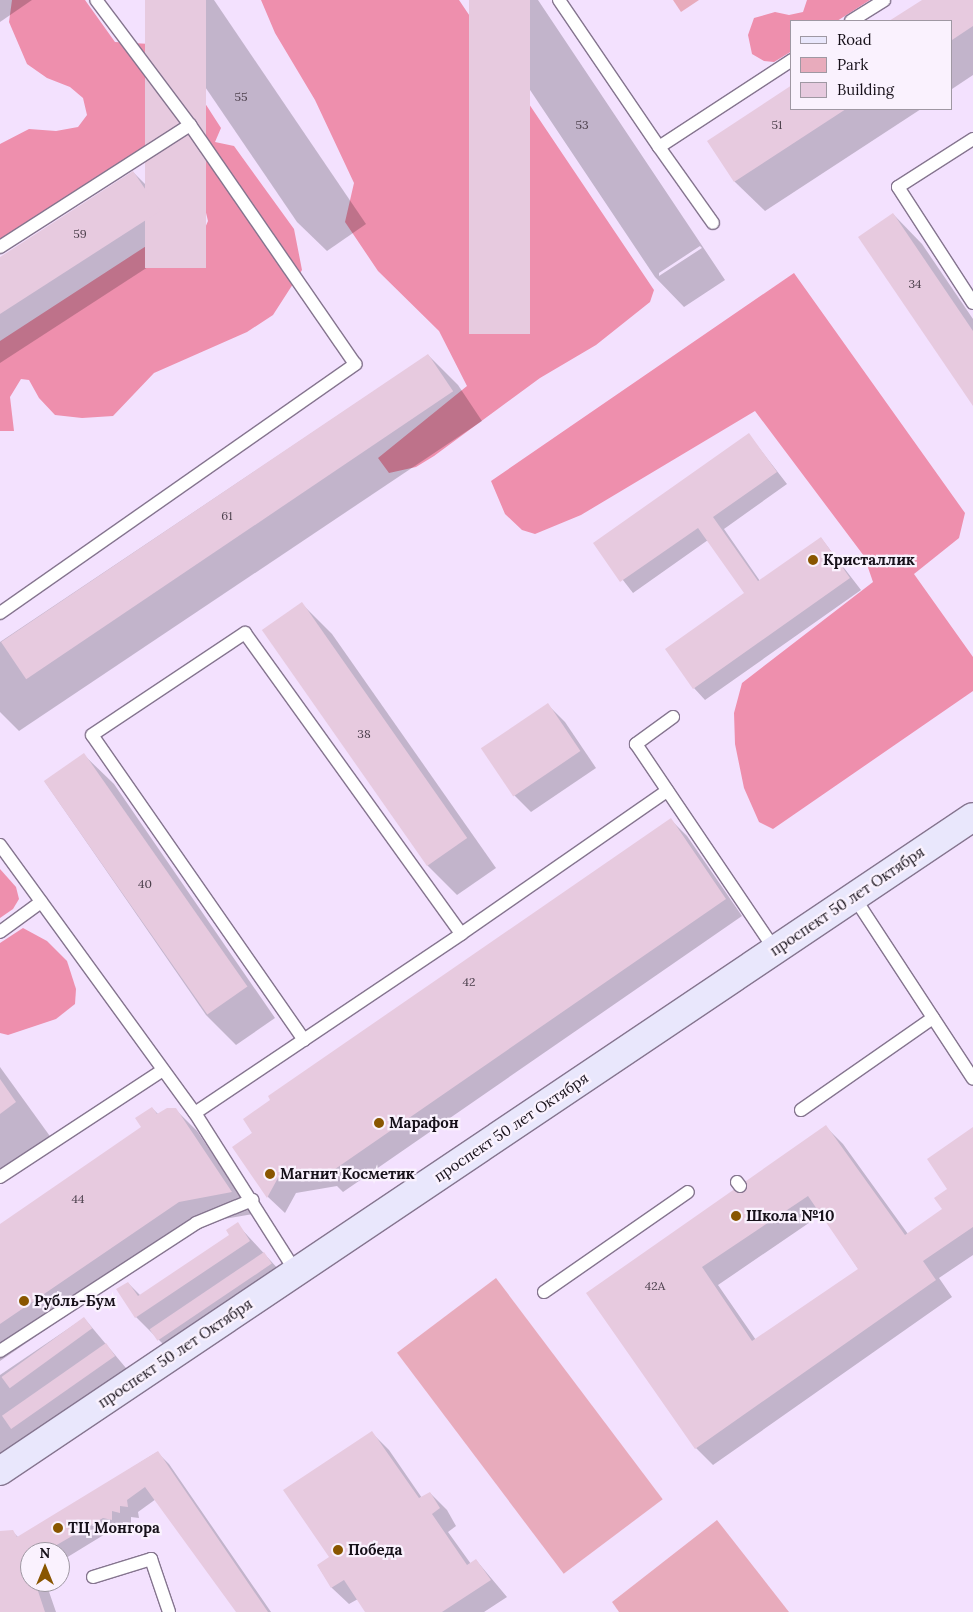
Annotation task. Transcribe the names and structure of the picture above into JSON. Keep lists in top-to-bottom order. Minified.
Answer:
{"streets":{"street":["проспект 50 лет Октября"]},"places":["Кристаллик","Марафон","Магнит Косметик","Школа №10","Рубль-Бум","ТЦ Монгора","Победа"],"house_numbers":["55","53","51","59","34","61","38","40","42","44","42А"],"legend":["Road","Park","Building"],"north":"top"}
